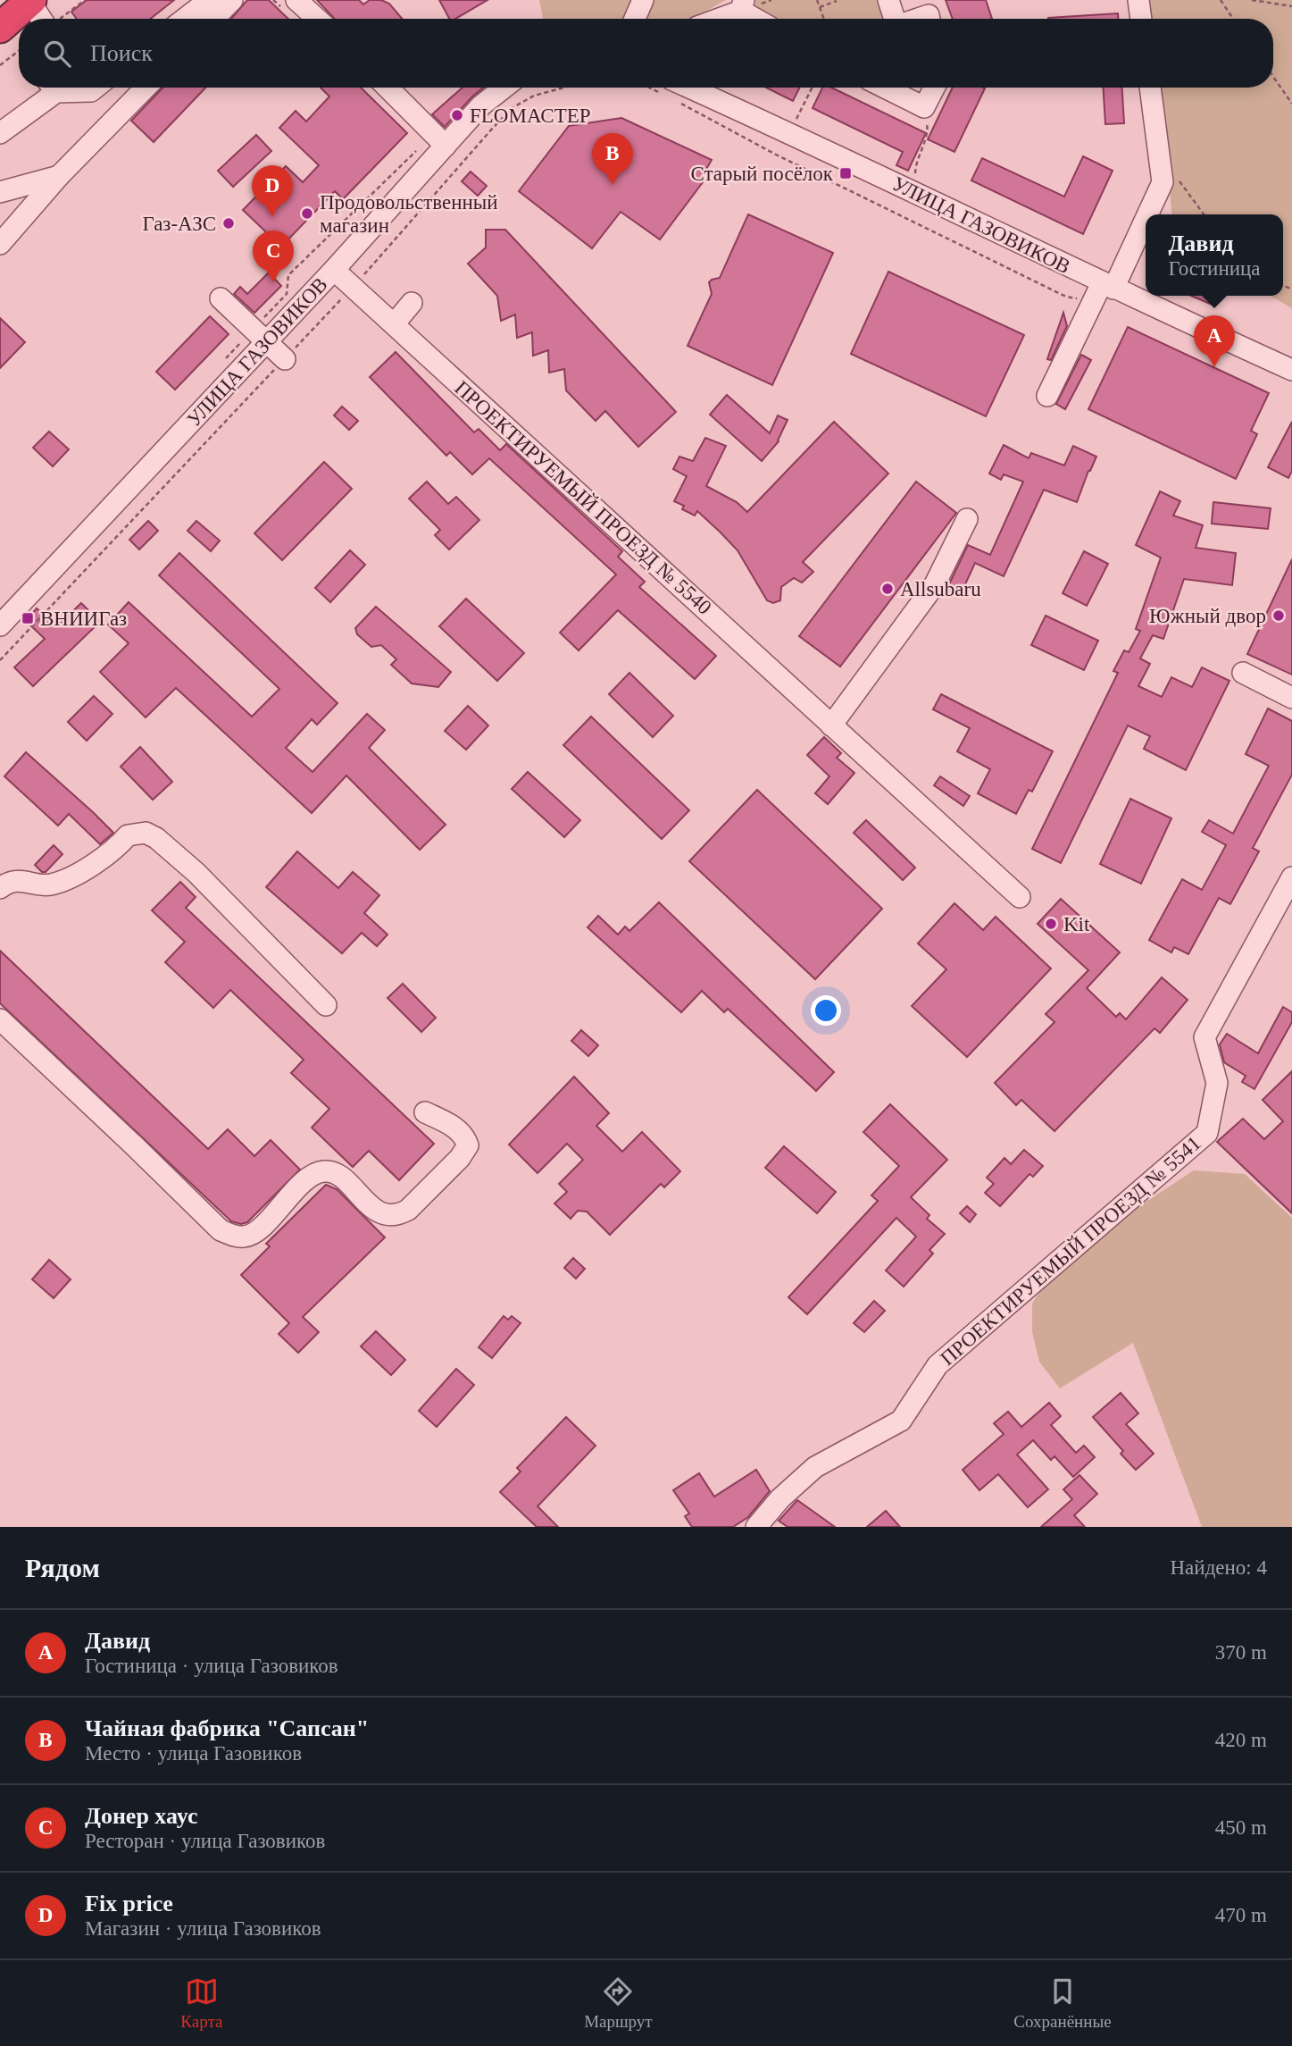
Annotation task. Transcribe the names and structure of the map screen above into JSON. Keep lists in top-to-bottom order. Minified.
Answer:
{"streets":{"street":["УЛИЦА ГАЗОВИКОВ","ПРОЕКТИРУЕМЫЙ ПРОЕЗД № 5540","ПРОЕКТИРУЕМЫЙ ПРОЕЗД № 5541"]},"crossings":[["УЛИЦА ГАЗОВИКОВ","ПРОЕКТИРУЕМЫЙ ПРОЕЗД № 5540"]],"places":{"other":["FLOМАСТЕР","Продовольственный магазин","Газ-АЗС","Allsubaru","Южный двор","Kit"],"transit":["Старый посёлок","ВНИИГаз"]},"page":{"search":"Поиск","pins":["B","D","C","A"],"popup":["Давид","Гостиница"],"heading":["Рядом","Найдено: 4"],"list":[{"mark":"A","name":"Давид","note":"Гостиница · улица Газовиков","value":"370 m"},{"mark":"B","name":"Чайная фабрика \"Сапсан\"","note":"Место · улица Газовиков","value":"420 m"},{"mark":"C","name":"Донер хаус","note":"Ресторан · улица Газовиков","value":"450 m"},{"mark":"D","name":"Fix price","note":"Магазин · улица Газовиков","value":"470 m"}],"nav":["Карта","Маршрут","Сохранённые"]}}
